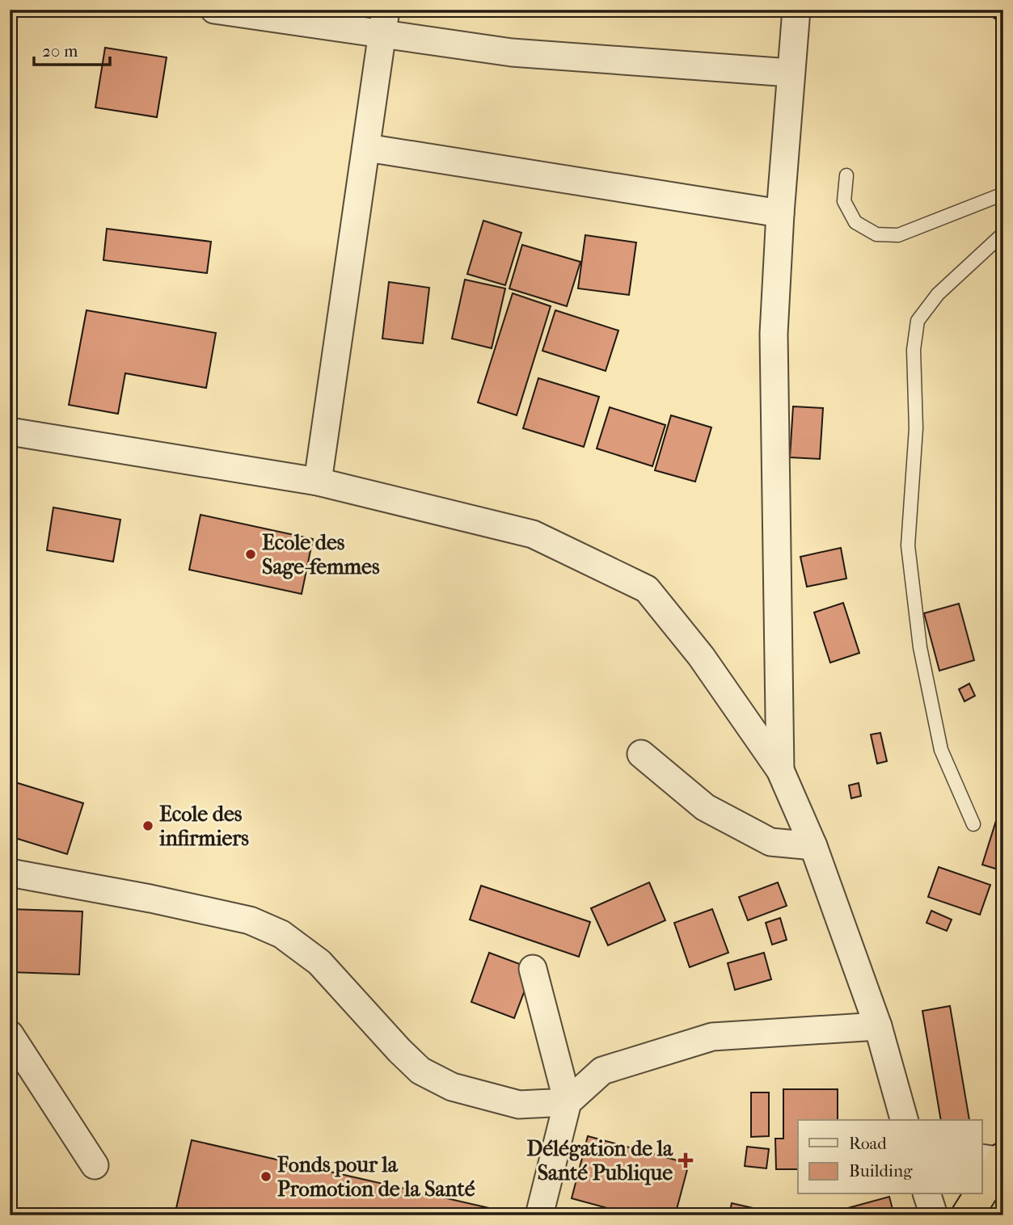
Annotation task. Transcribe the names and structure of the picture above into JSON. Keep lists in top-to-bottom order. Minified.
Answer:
{"places":{"other":["Ecole des Sage-femmes","Ecole des infirmiers","Fonds pour la Promotion de la Santé"],"health":["Délégation de la Santé Publique"]},"legend":["Road","Building"],"scale_bar":"20 m"}
